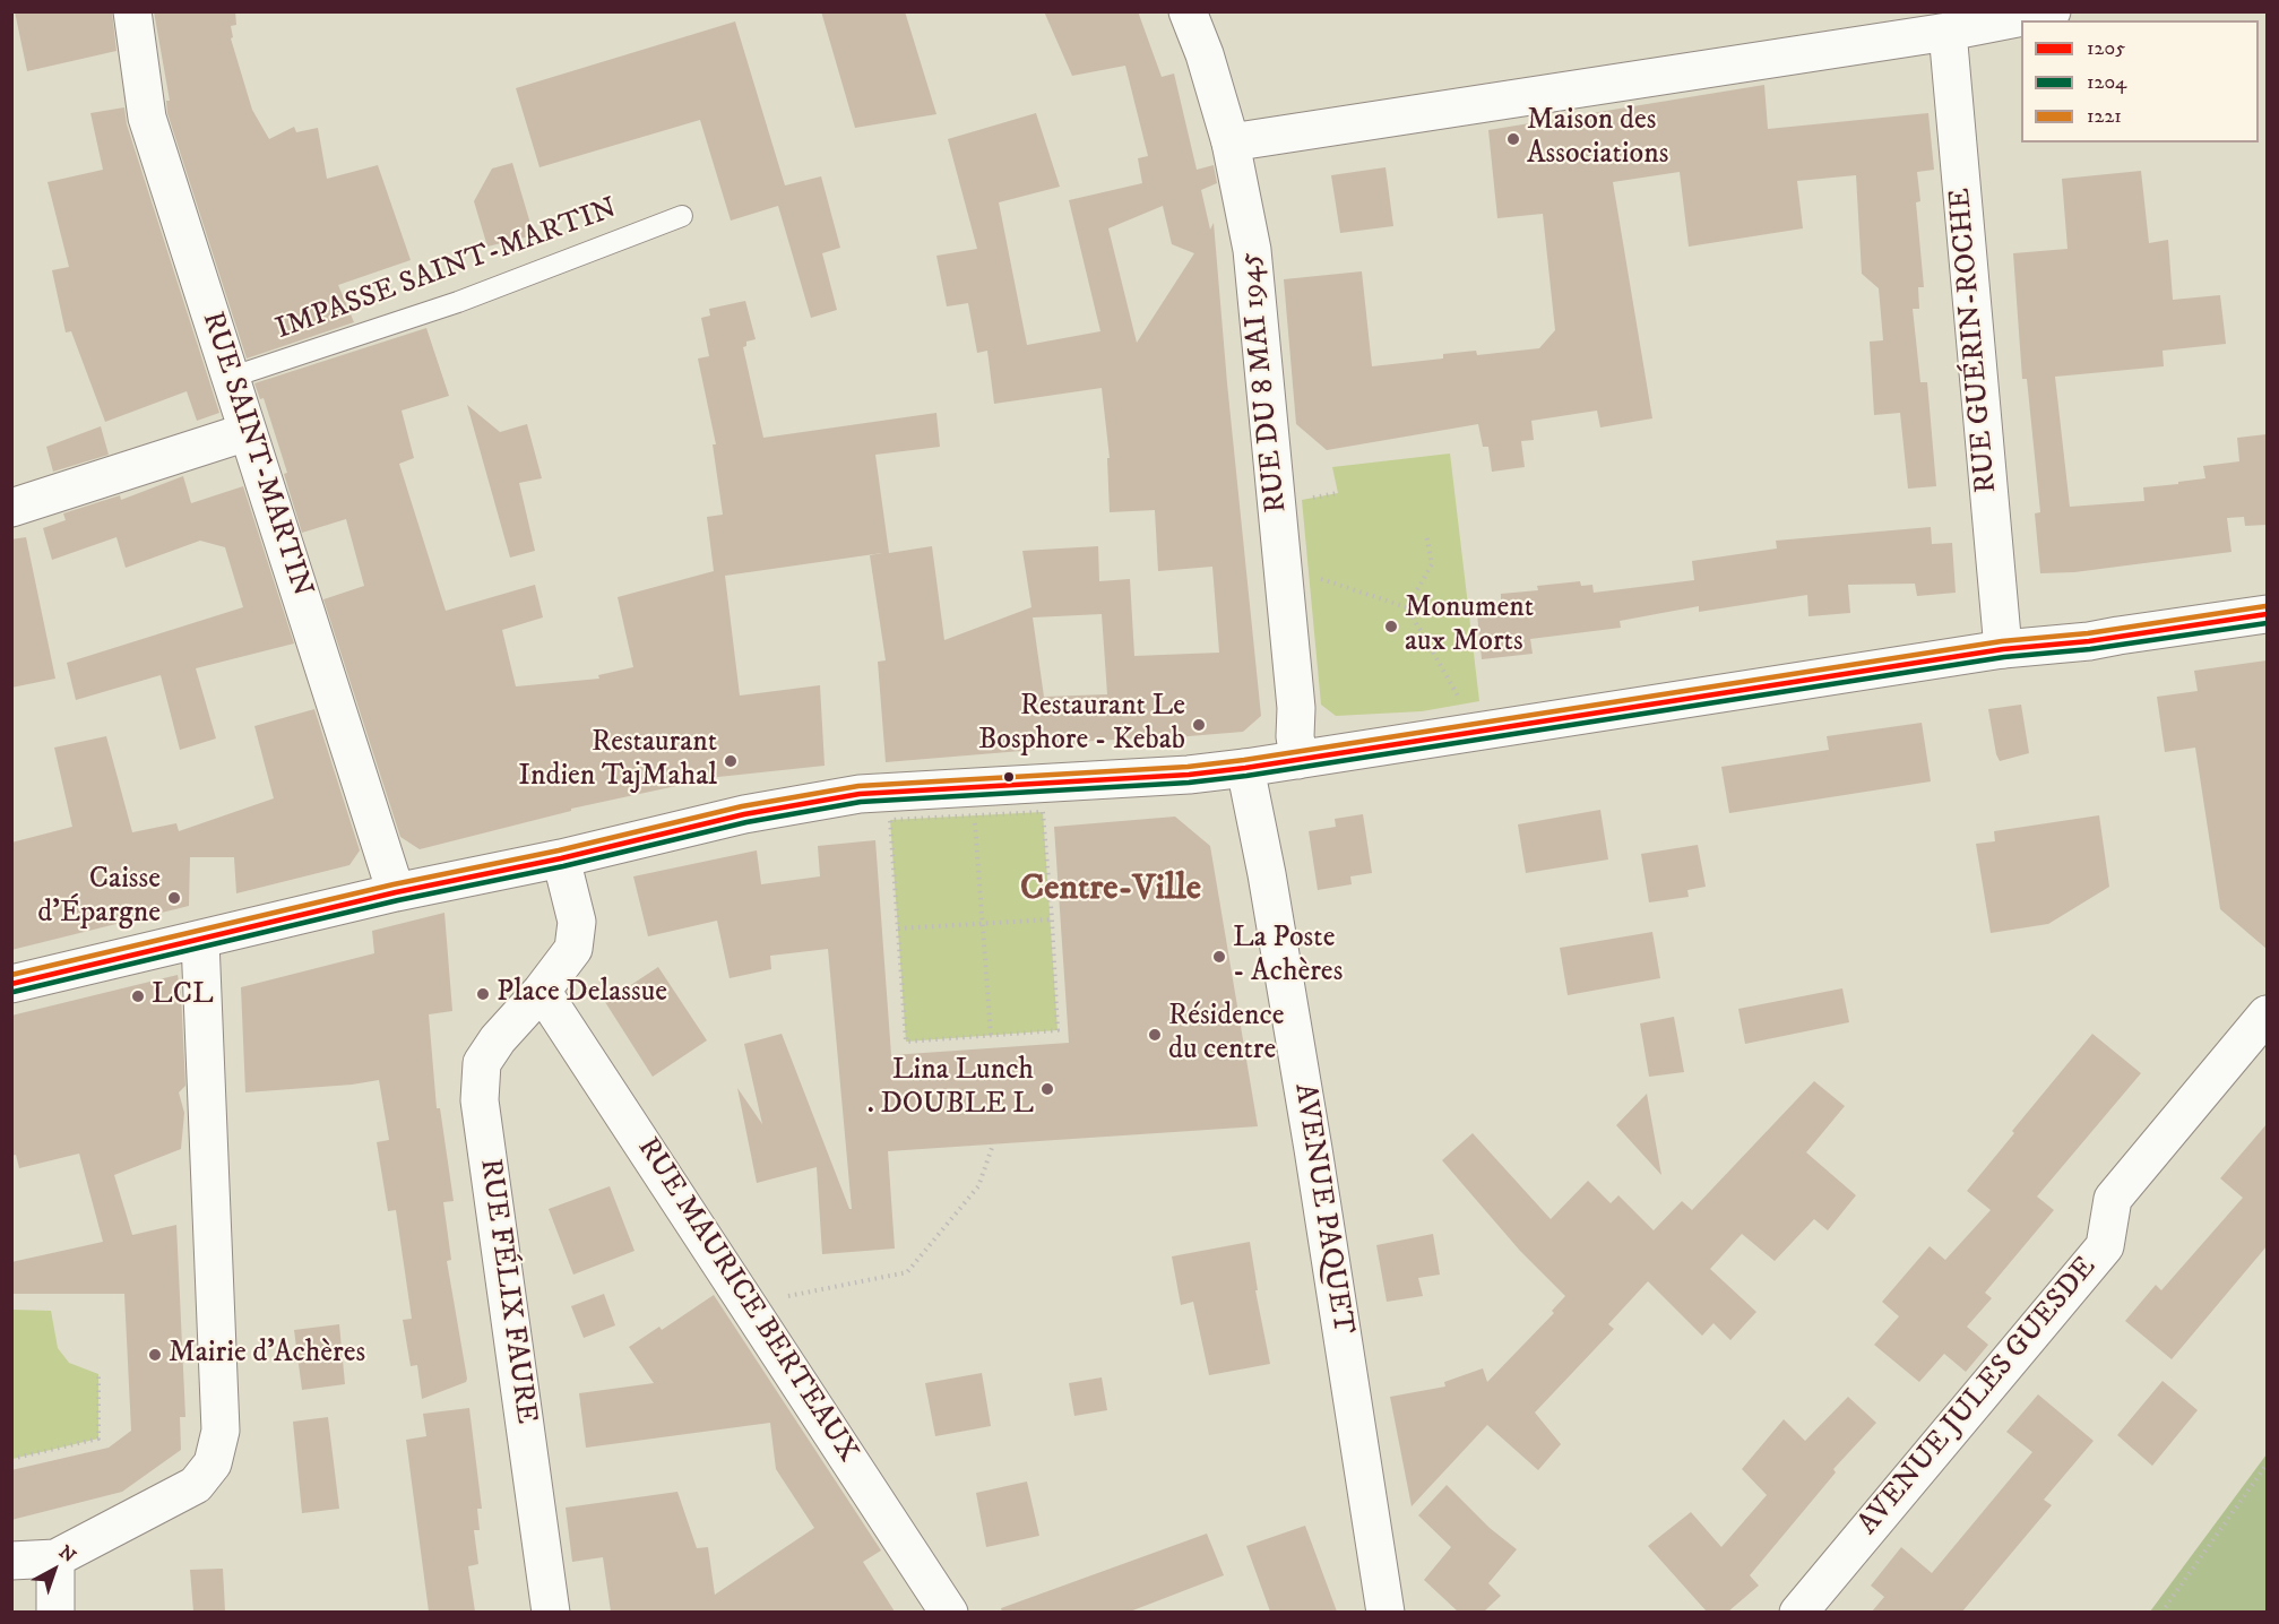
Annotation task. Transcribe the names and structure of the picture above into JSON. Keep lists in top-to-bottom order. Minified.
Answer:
{"streets":{"street":["RUE GUÉRIN-ROCHE","RUE DU 8 MAI 1945","RUE SAINT-MARTIN","AVENUE PAQUET","RUE FÉLIX FAURE","RUE MAURICE BERTEAUX","AVENUE JULES GUESDE"],"lane":["IMPASSE SAINT-MARTIN"]},"crossings":[["IMPASSE SAINT-MARTIN","RUE SAINT-MARTIN"],["RUE FÉLIX FAURE","RUE MAURICE BERTEAUX"]],"districts":["Centre-Ville"],"places":["Maison des Associations","Monument aux Morts","Restaurant Le Bosphore - Kebab","Restaurant Indien TajMahal","Caisse d'Épargne","La Poste - Achères","Place Delassue","LCL","Résidence du centre","Lina Lunch . DOUBLE L","Mairie d'Achères"],"lines":["transit line 1221","transit line 1205","transit line 1204"],"legend":["1205","1204","1221"],"north":"top right"}
